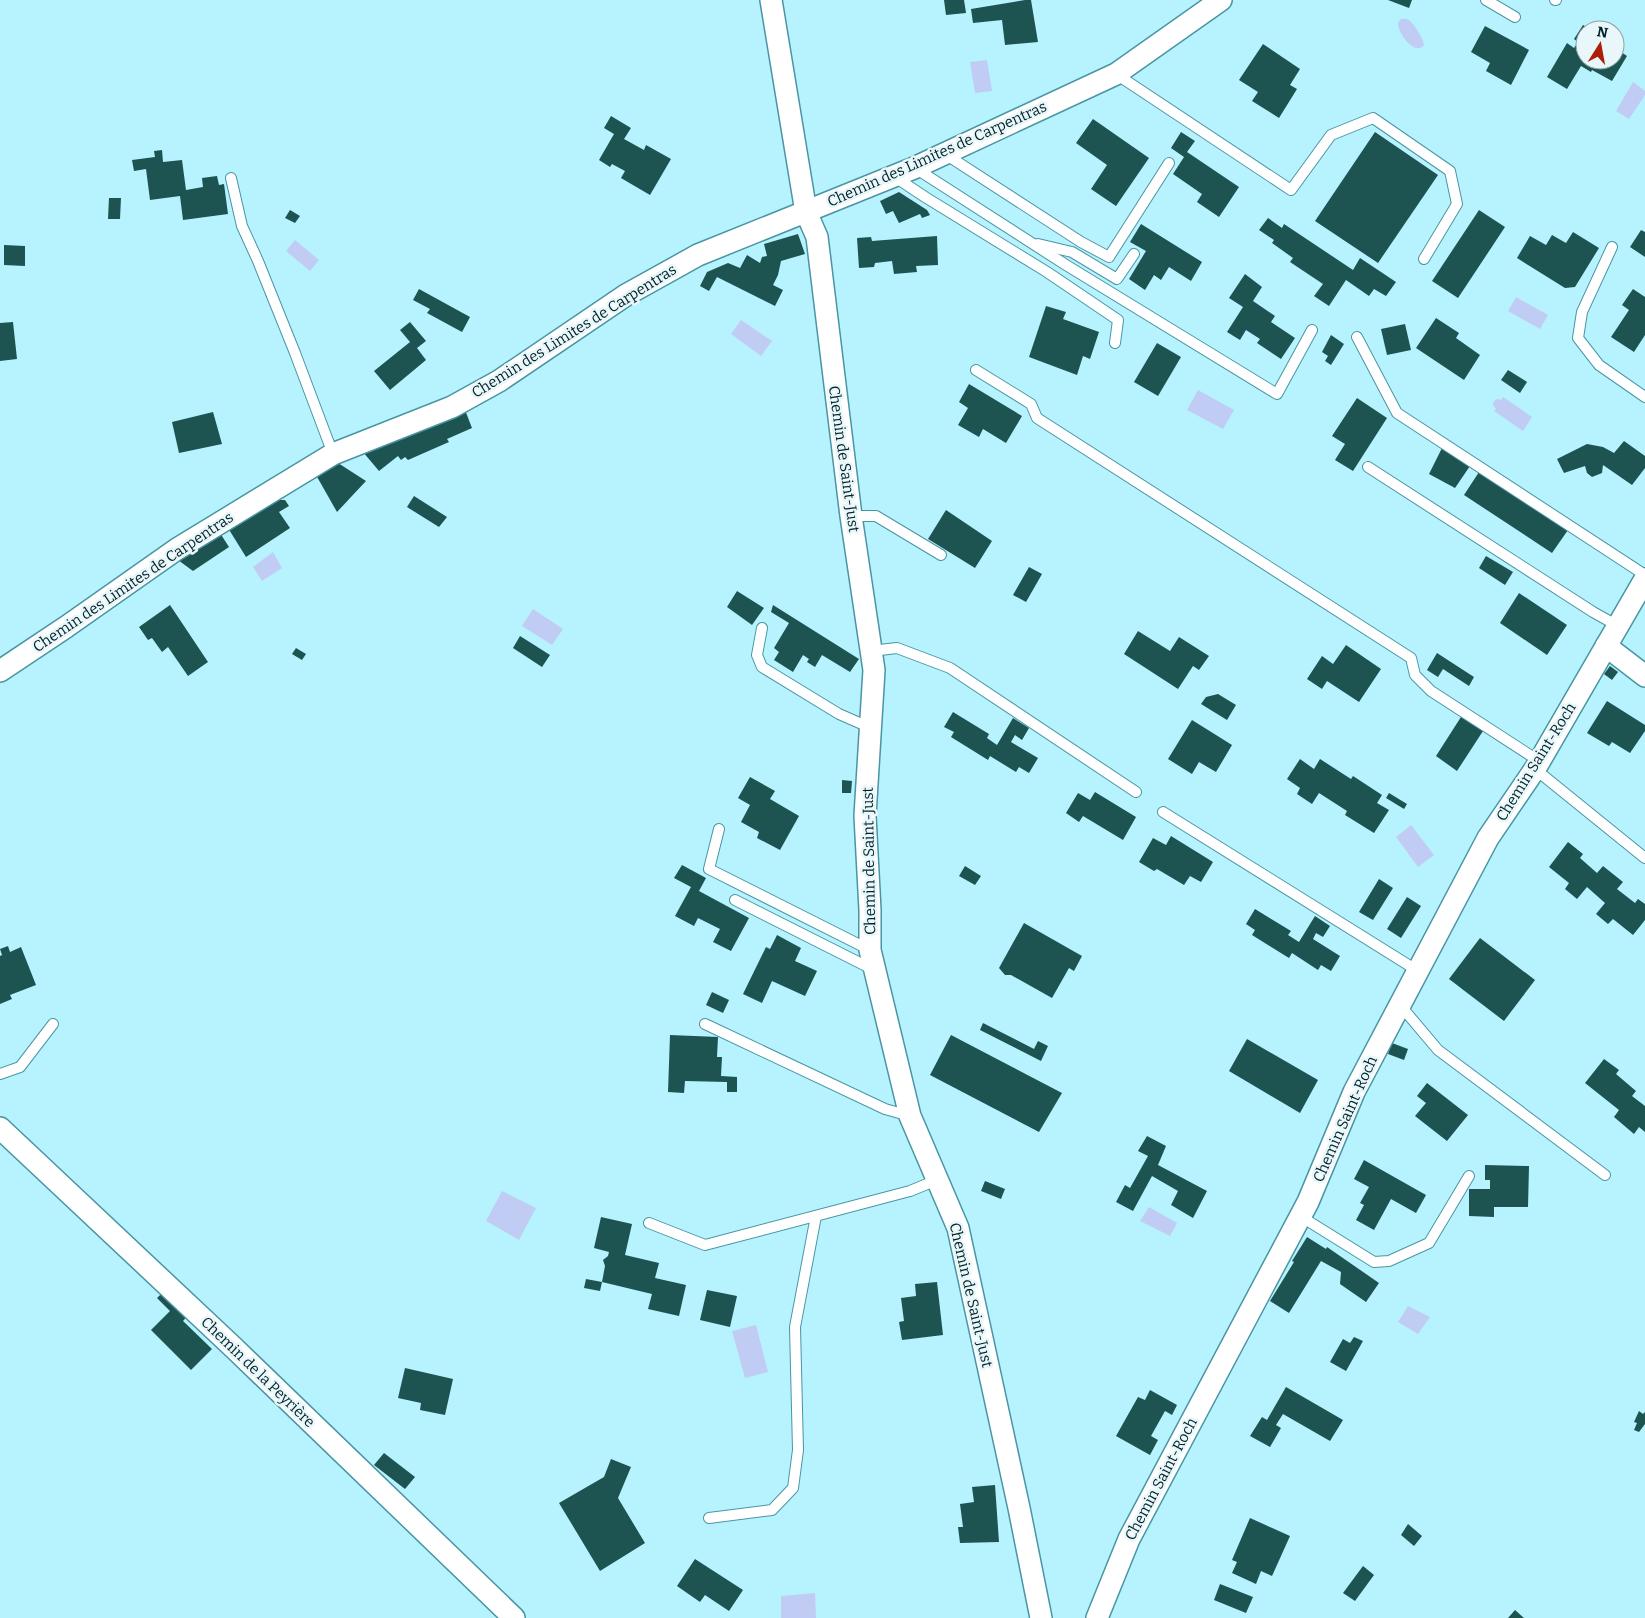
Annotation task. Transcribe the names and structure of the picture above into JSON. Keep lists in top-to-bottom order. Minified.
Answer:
{"streets":{"street":["Chemin des Limites de Carpentras","Chemin de Saint-Just","Chemin Saint-Roch","Chemin de la Peyrière"]},"crossings":[["Chemin des Limites de Carpentras","Chemin de Saint-Just"]],"north":"top"}
